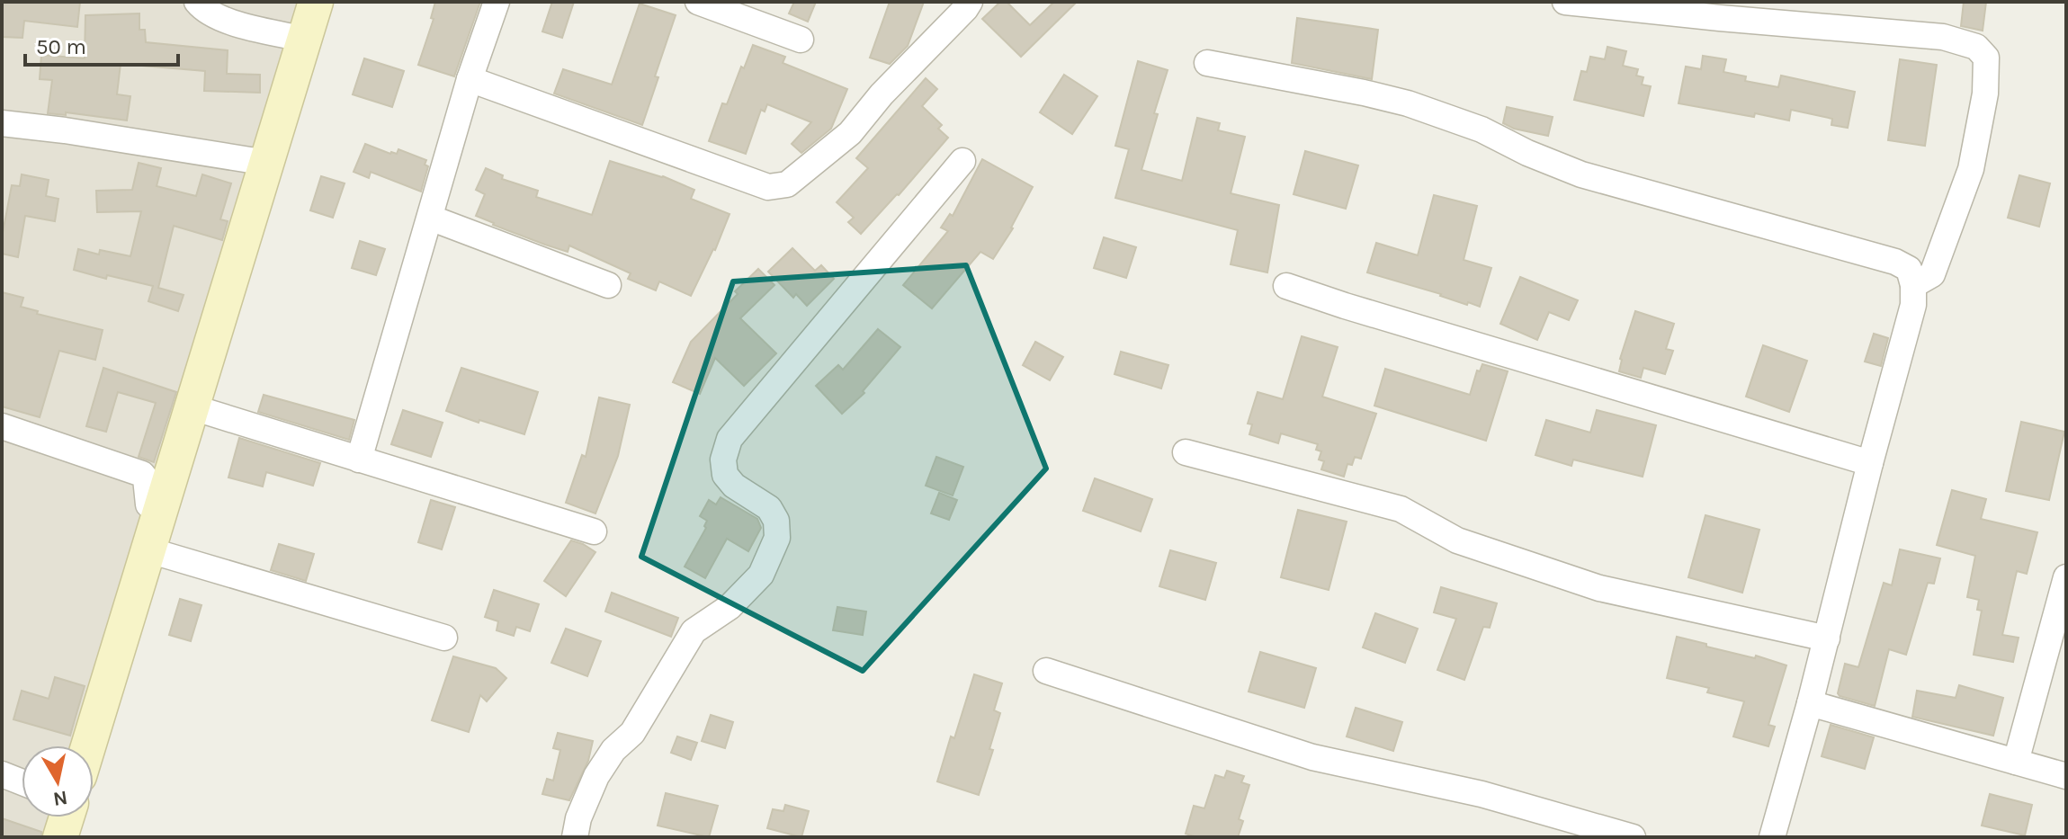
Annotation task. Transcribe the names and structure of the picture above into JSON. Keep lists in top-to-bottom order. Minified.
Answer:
{"scale_bar":"50 m","north":"bottom"}
